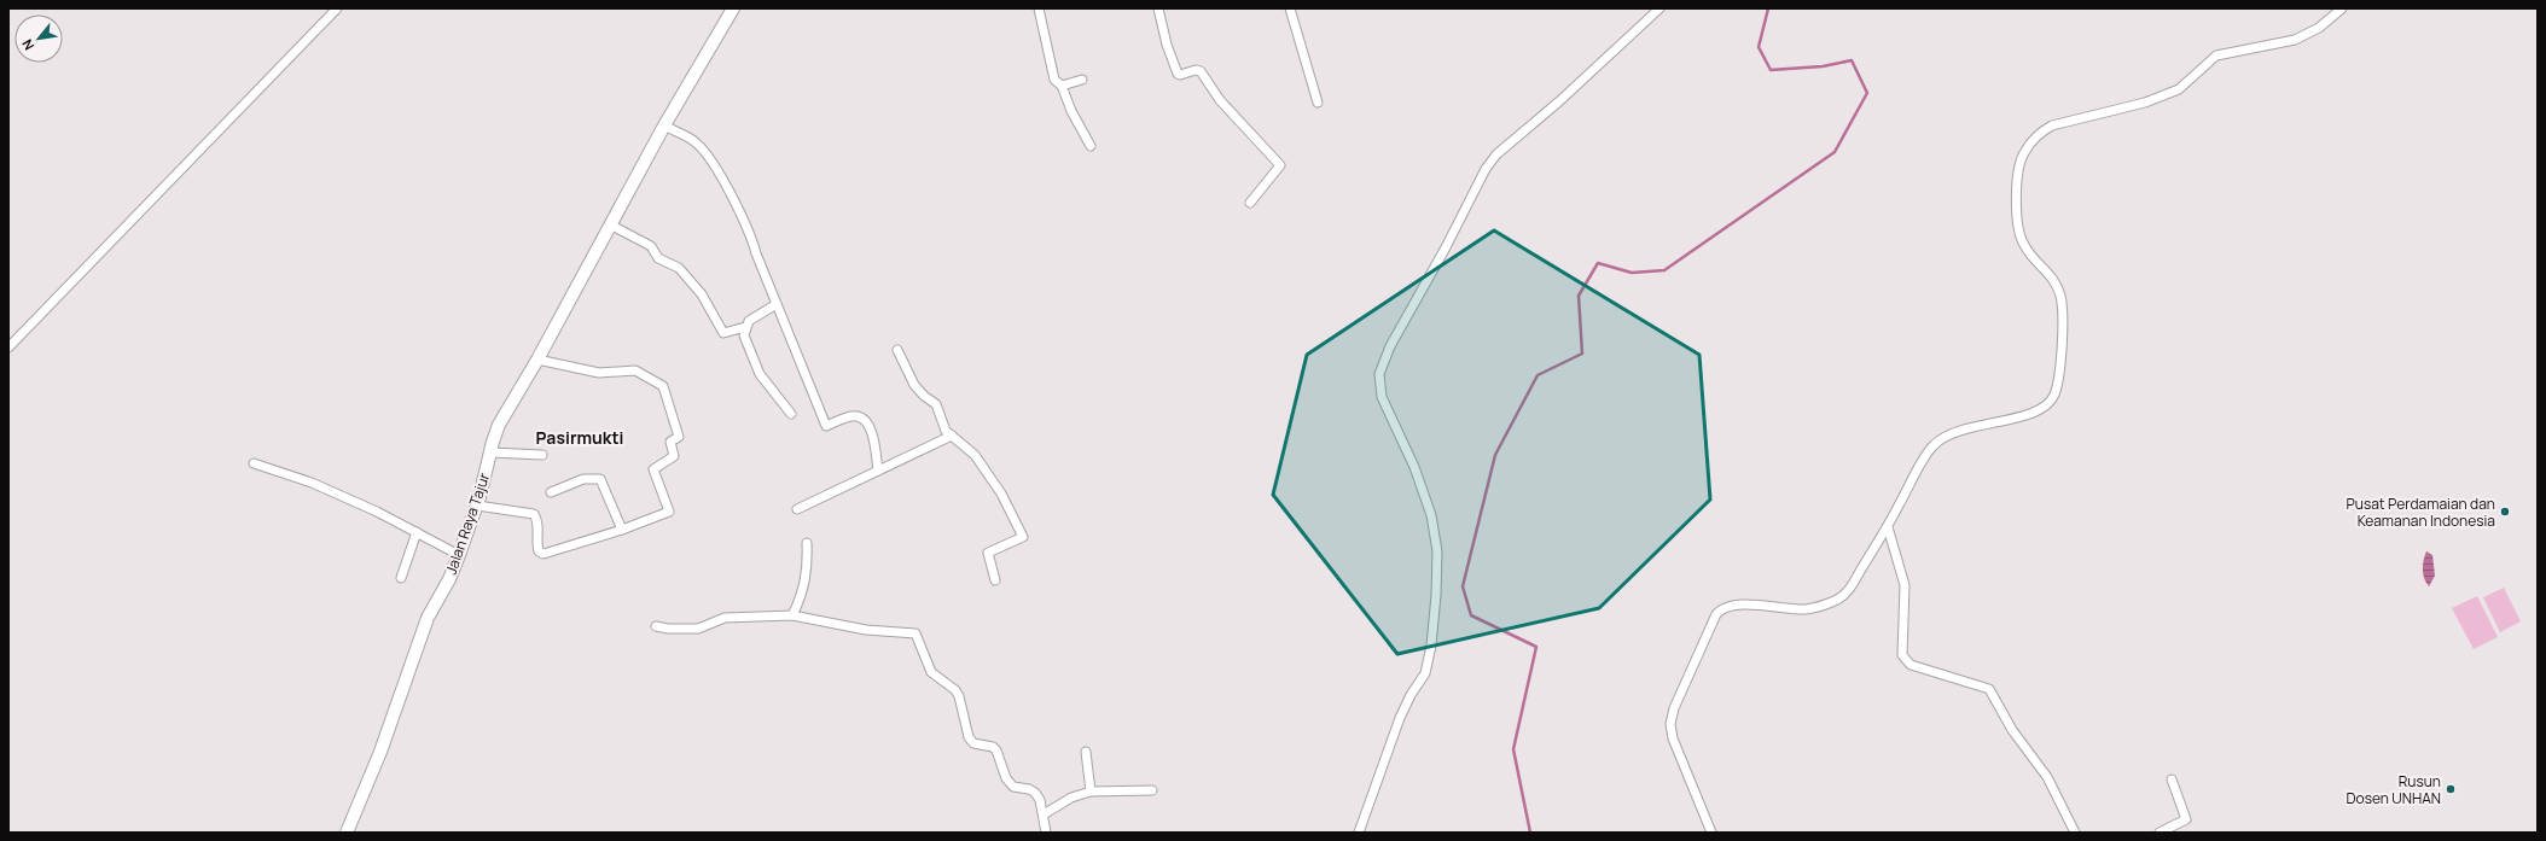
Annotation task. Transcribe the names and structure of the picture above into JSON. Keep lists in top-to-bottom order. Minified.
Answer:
{"streets":{"main road":["Jalan Raya Tajur"]},"districts":["Pasirmukti"],"places":["Pusat Perdamaian dan Keamanan Indonesia","Rusun Dosen UNHAN"],"north":"bottom left"}
